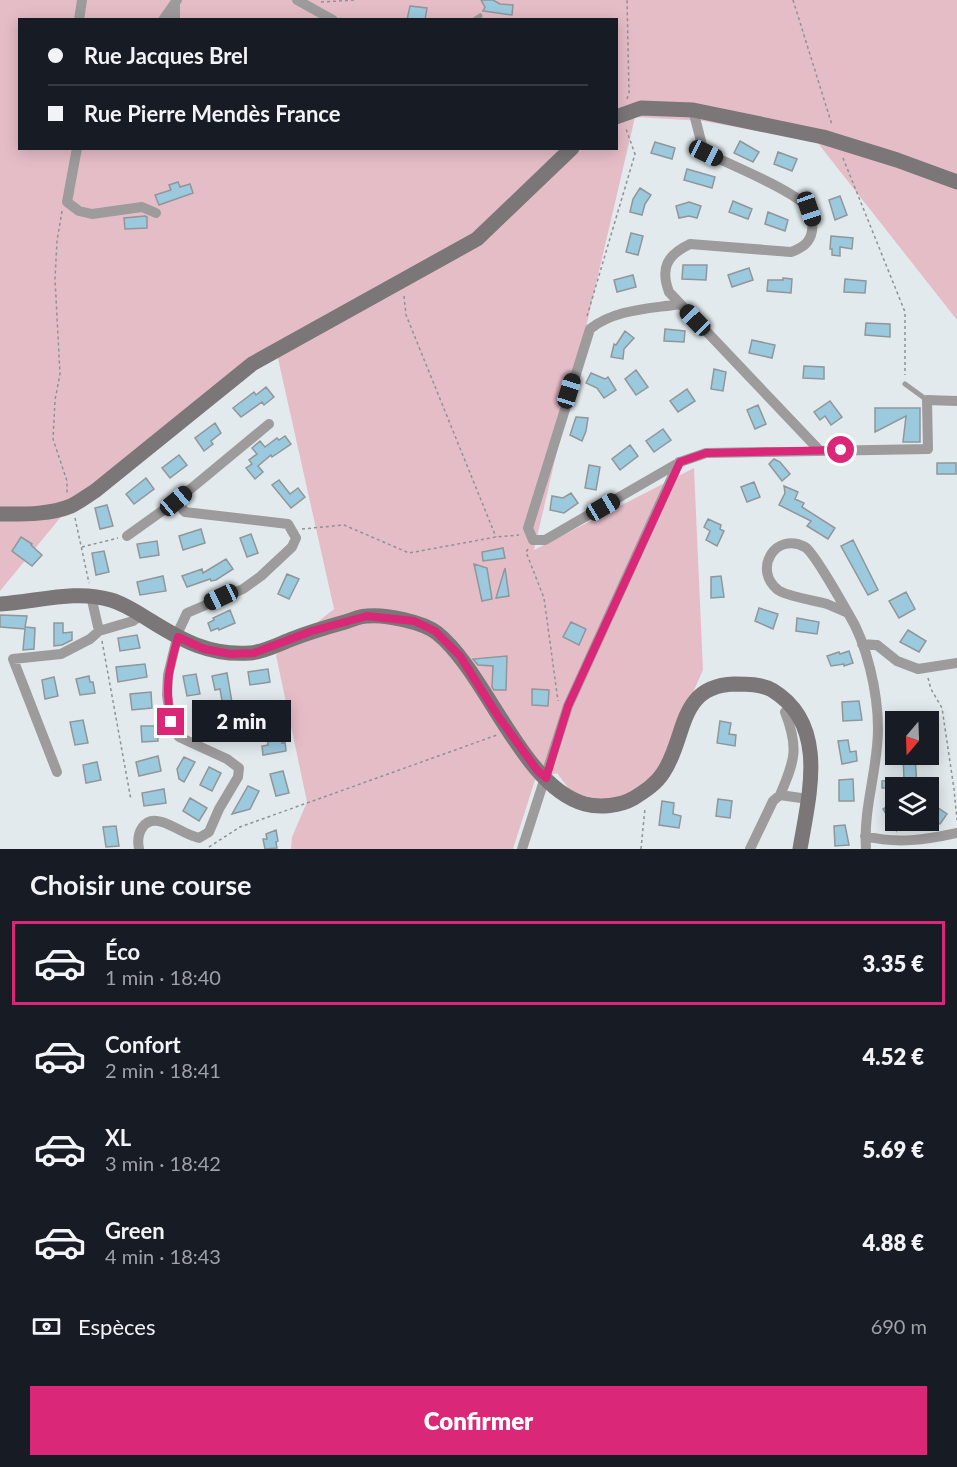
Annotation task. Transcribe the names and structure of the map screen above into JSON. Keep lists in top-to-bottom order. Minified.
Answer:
{"north":"bottom","page":{"banner":["Rue Jacques Brel","Rue Pierre Mendès France"],"bubble":"2 min","heading":"Choisir une course","list":[{"name":"Éco","note":"1 min · 18:40","value":"3.35 €"},{"name":"Confort","note":"2 min · 18:41","value":"4.52 €"},{"name":"XL","note":"3 min · 18:42","value":"5.69 €"},{"name":"Green","note":"4 min · 18:43","value":"4.88 €"}],"pay":["Espèces","690 m"],"buttons":"Confirmer"}}
